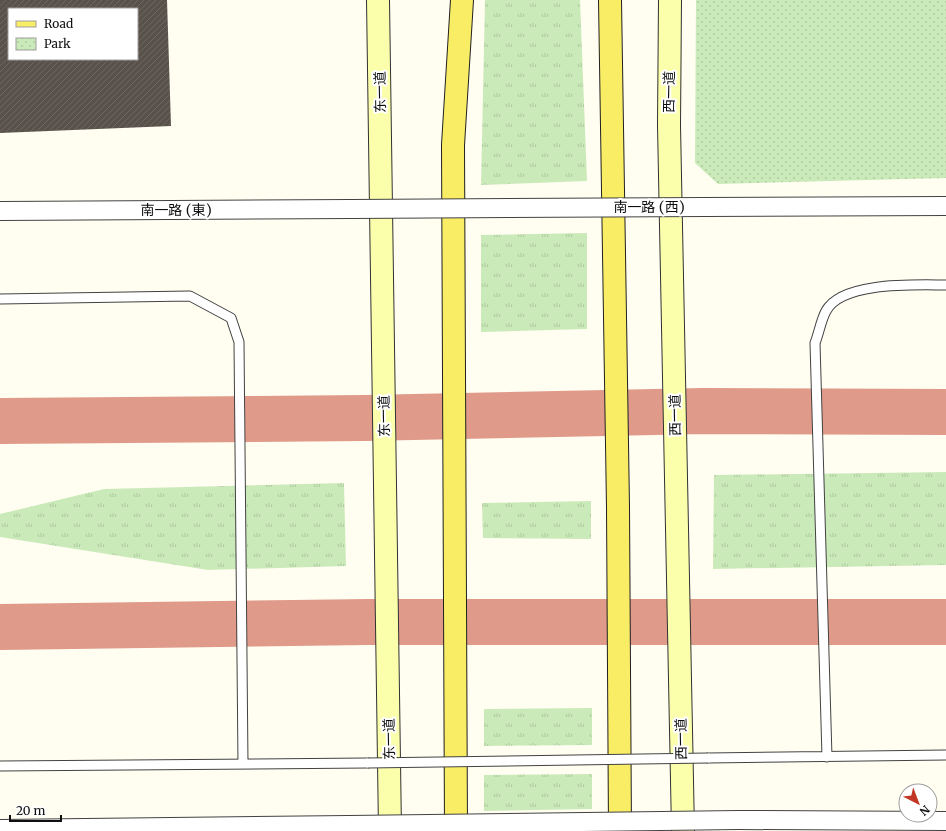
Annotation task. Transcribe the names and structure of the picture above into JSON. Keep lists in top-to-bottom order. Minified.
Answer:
{"streets":{"street":["东一道","西一道","南一路 (西)","南一路 (東)"]},"crossings":[["南一路 (西)","南一路 (東)"]],"legend":["Road","Park"],"scale_bar":"20 m","north":"bottom right"}
